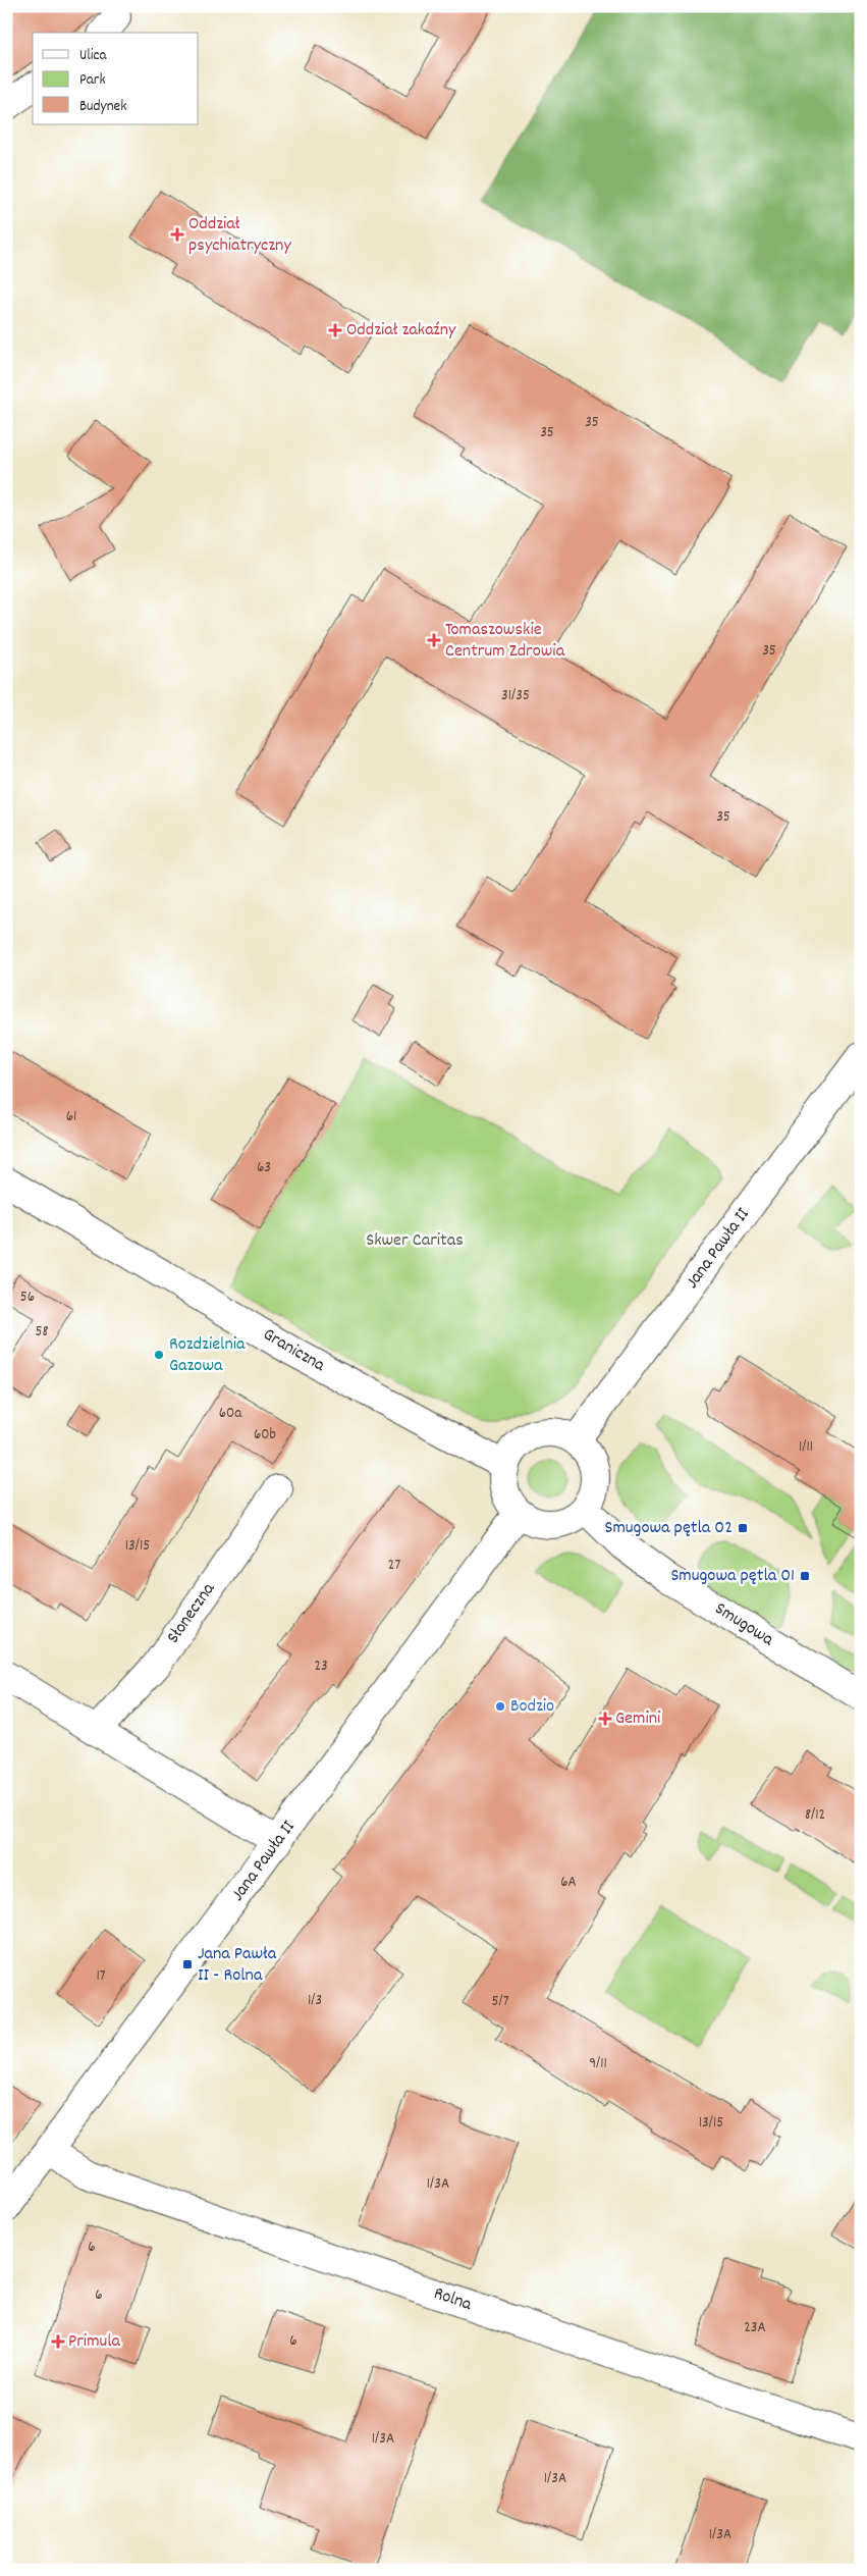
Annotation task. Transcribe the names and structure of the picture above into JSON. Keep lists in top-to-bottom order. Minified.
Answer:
{"streets":{"street":["Jana Pawła II","Graniczna","Słoneczna","Smugowa","Rolna"]},"crossings":[["Jana Pawła II","Graniczna"],["Jana Pawła II","Smugowa"],["Jana Pawła II","Rolna"],["Graniczna","Smugowa"]],"parks":["Skwer Caritas"],"places":{"health":["Oddział psychiatryczny","Oddział zakaźny","Tomaszowskie Centrum Zdrowia","Gemini","Primula"],"other":["Rozdzielnia Gazowa","Bodzio"],"transit":["Smugowa pętla 02","Smugowa pętla 01","Jana Pawła II - Rolna"]},"house_numbers":["35","35","35","31/35","35","61","63","56","58","60a","60b","1/11","13/15","27","23","8/12","6A","17","1/3","5/7","9/11","13/15","1/3A","6","6","23A","6","1/3A","1/3A","1/3A"],"legend":["Ulica","Park","Budynek"]}
